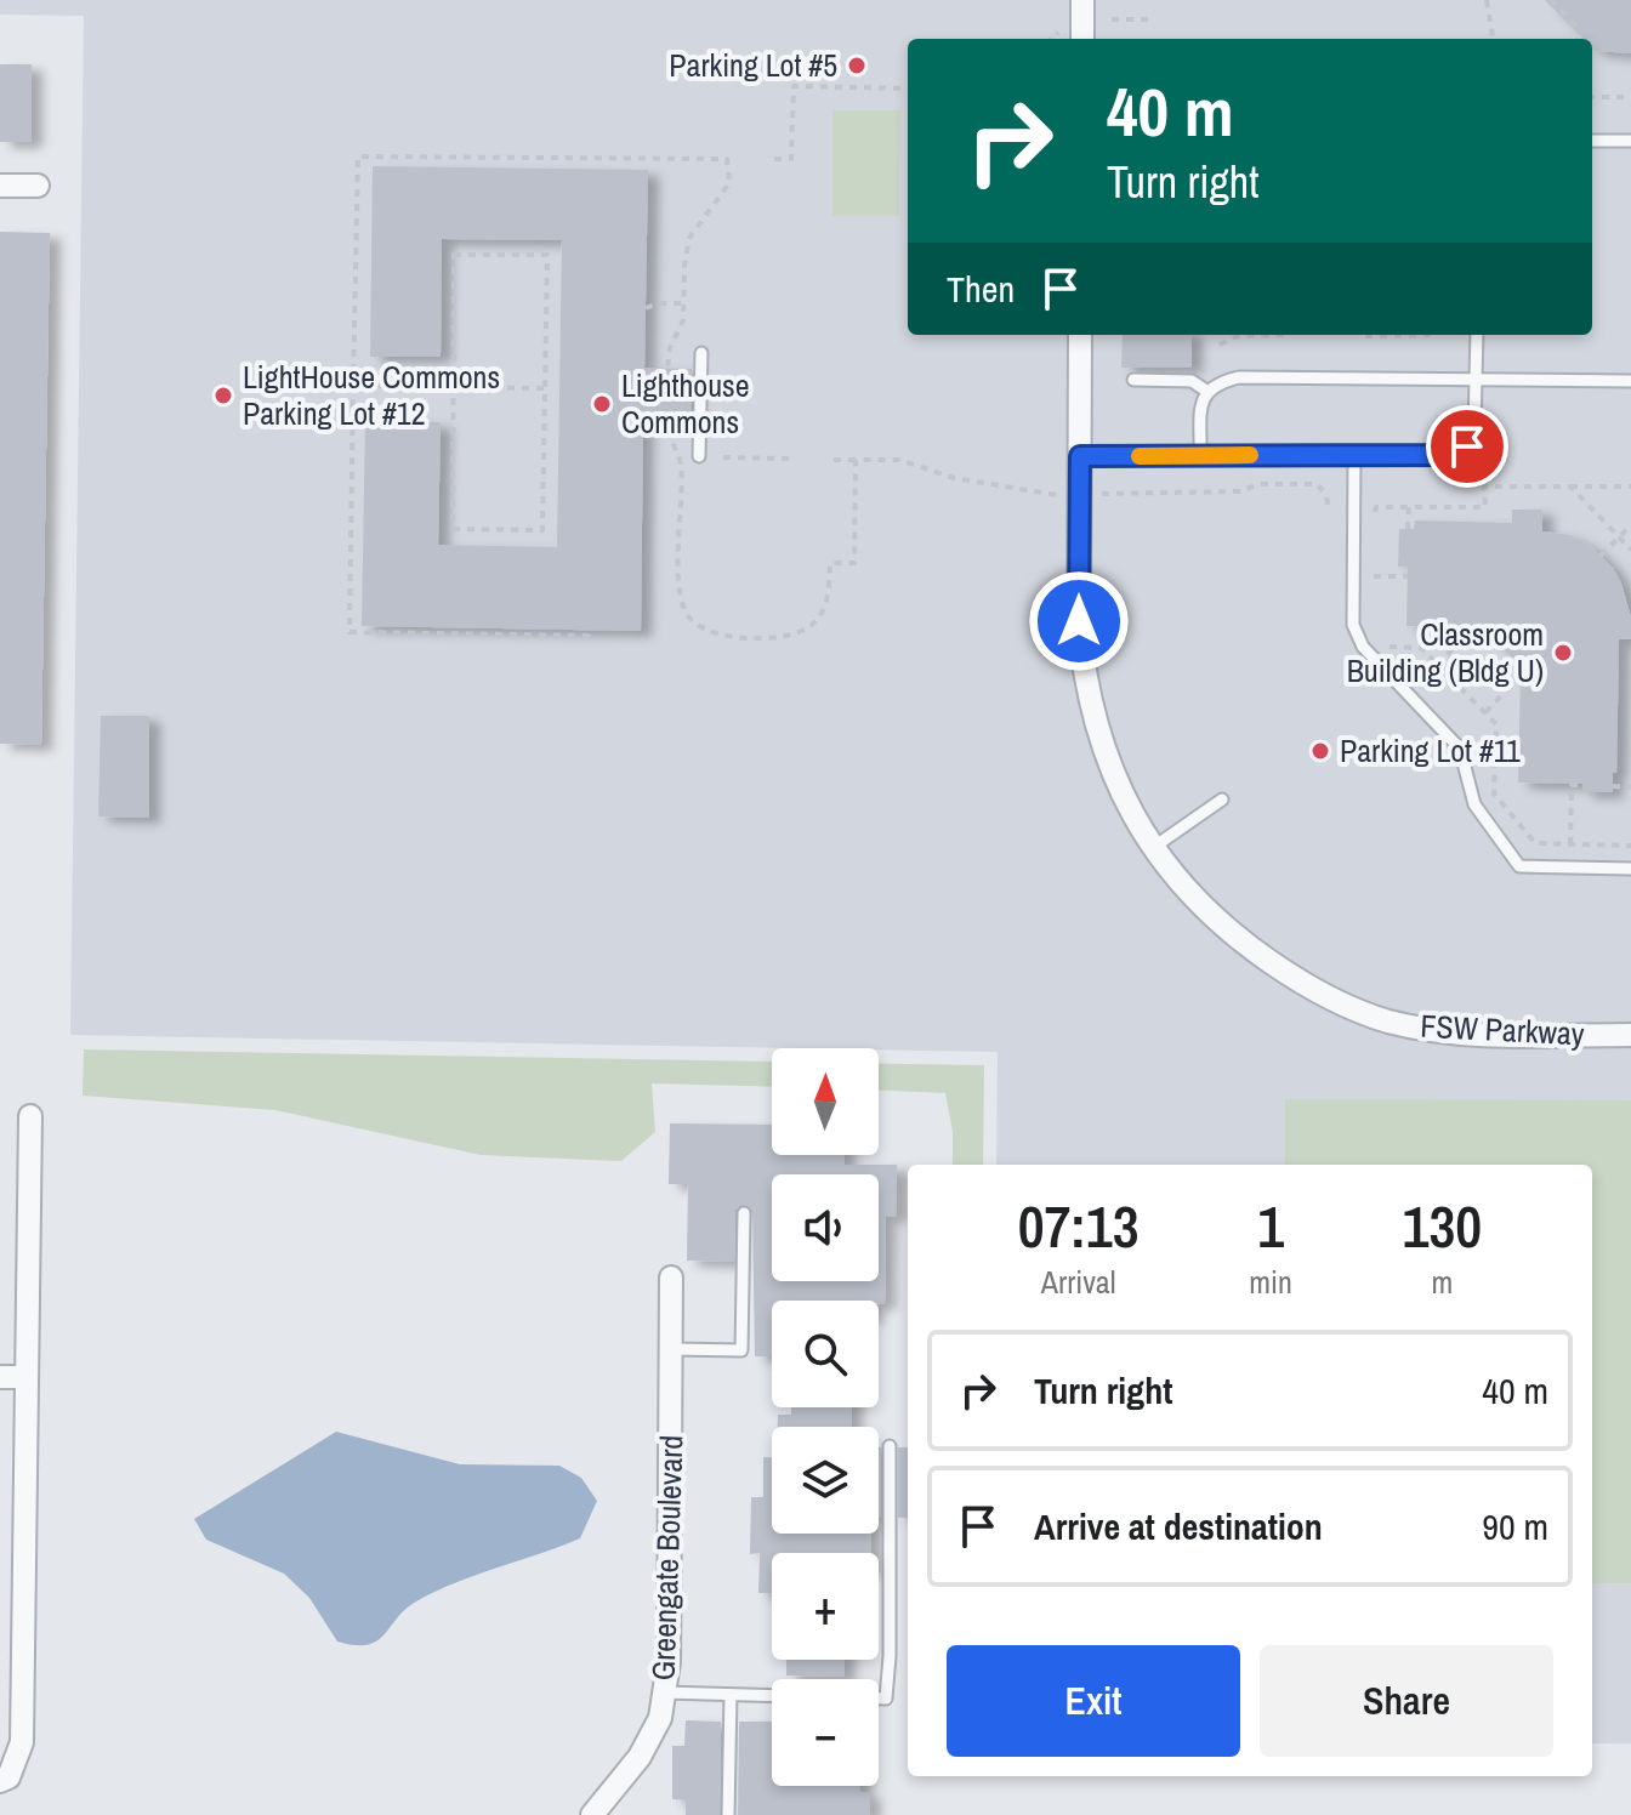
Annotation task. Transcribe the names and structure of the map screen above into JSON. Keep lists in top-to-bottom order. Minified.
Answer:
{"streets":{"street":["FSW Parkway","Greengate Boulevard"]},"places":["Parking Lot #5","LightHouse Commons Parking Lot #12","Lighthouse Commons","Classroom Building (Bldg U)","Parking Lot #11"],"north":"top","page":{"turn":["40 m","Turn right"],"then":"Then","map_buttons":["+","−"],"eta":["07:13","Arrival","1","min","130","m"],"list":[{"name":"Turn right","value":"40 m"},{"name":"Arrive at destination","value":"90 m"}],"buttons":["Exit","Share"]}}
